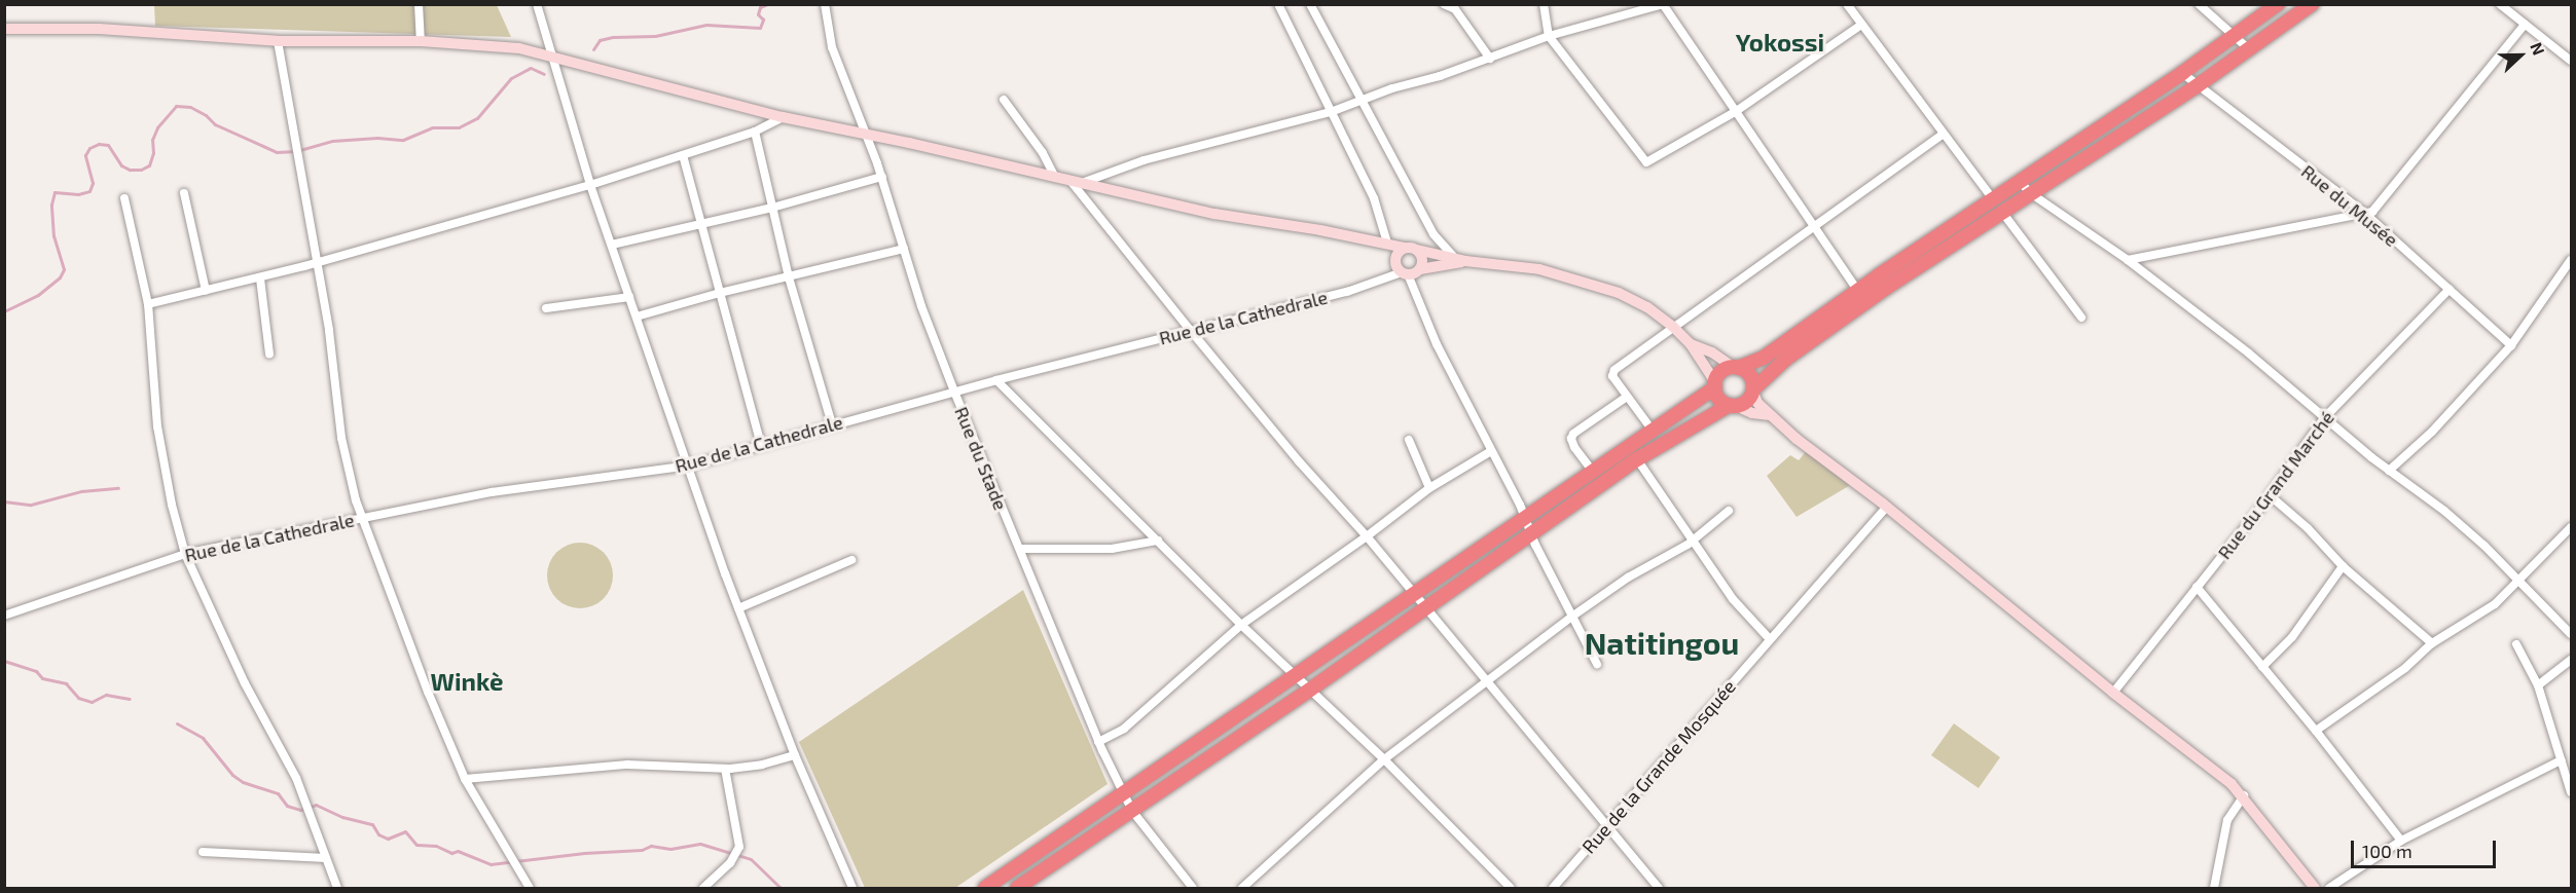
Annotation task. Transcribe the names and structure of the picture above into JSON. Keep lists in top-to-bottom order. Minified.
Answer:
{"streets":{"street":["Rue du Musée","Rue de la Cathedrale","Rue du Stade","Rue du Grand Marché","Rue de la Grande Mosquée"]},"crossings":[["Rue du Musée","Rue du Grand Marché"],["Rue de la Cathedrale","Rue du Stade"]],"districts":["Yokossi","Natitingou","Winkè"],"scale_bar":"100 m","north":"right"}
